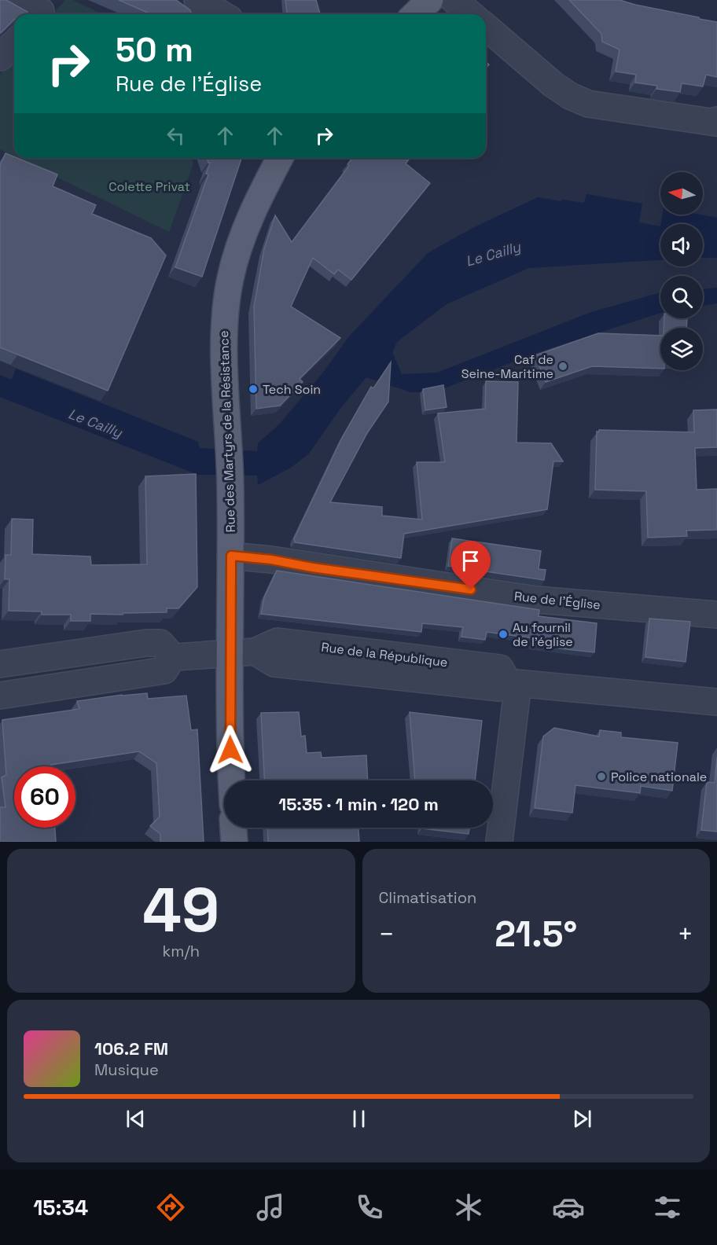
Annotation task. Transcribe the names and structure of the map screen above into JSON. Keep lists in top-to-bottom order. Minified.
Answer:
{"streets":{"main road":["Rue des Martyrs de la Résistance"],"street":["Rue de l'Église","Rue de la République"]},"crossings":[["Rue des Martyrs de la Résistance","Rue de l'Église"],["Rue des Martyrs de la Résistance","Rue de la République"]],"water":["Le Cailly"],"parks":["Colette Privat"],"places":["Caf de Seine-Maritime","Tech Soin","Au fournil de l'église","Police nationale"],"north":"left","page":{"turn":["50 m","Rue de l'Église"],"limit":"60","trip":"15:35 · 1 min · 120 m","tile":[["49","km/h"],"Climatisation"],"heat":["−","21.5°","+"],"song":["106.2 FM","Musique"],"tabs":"15:34"}}
